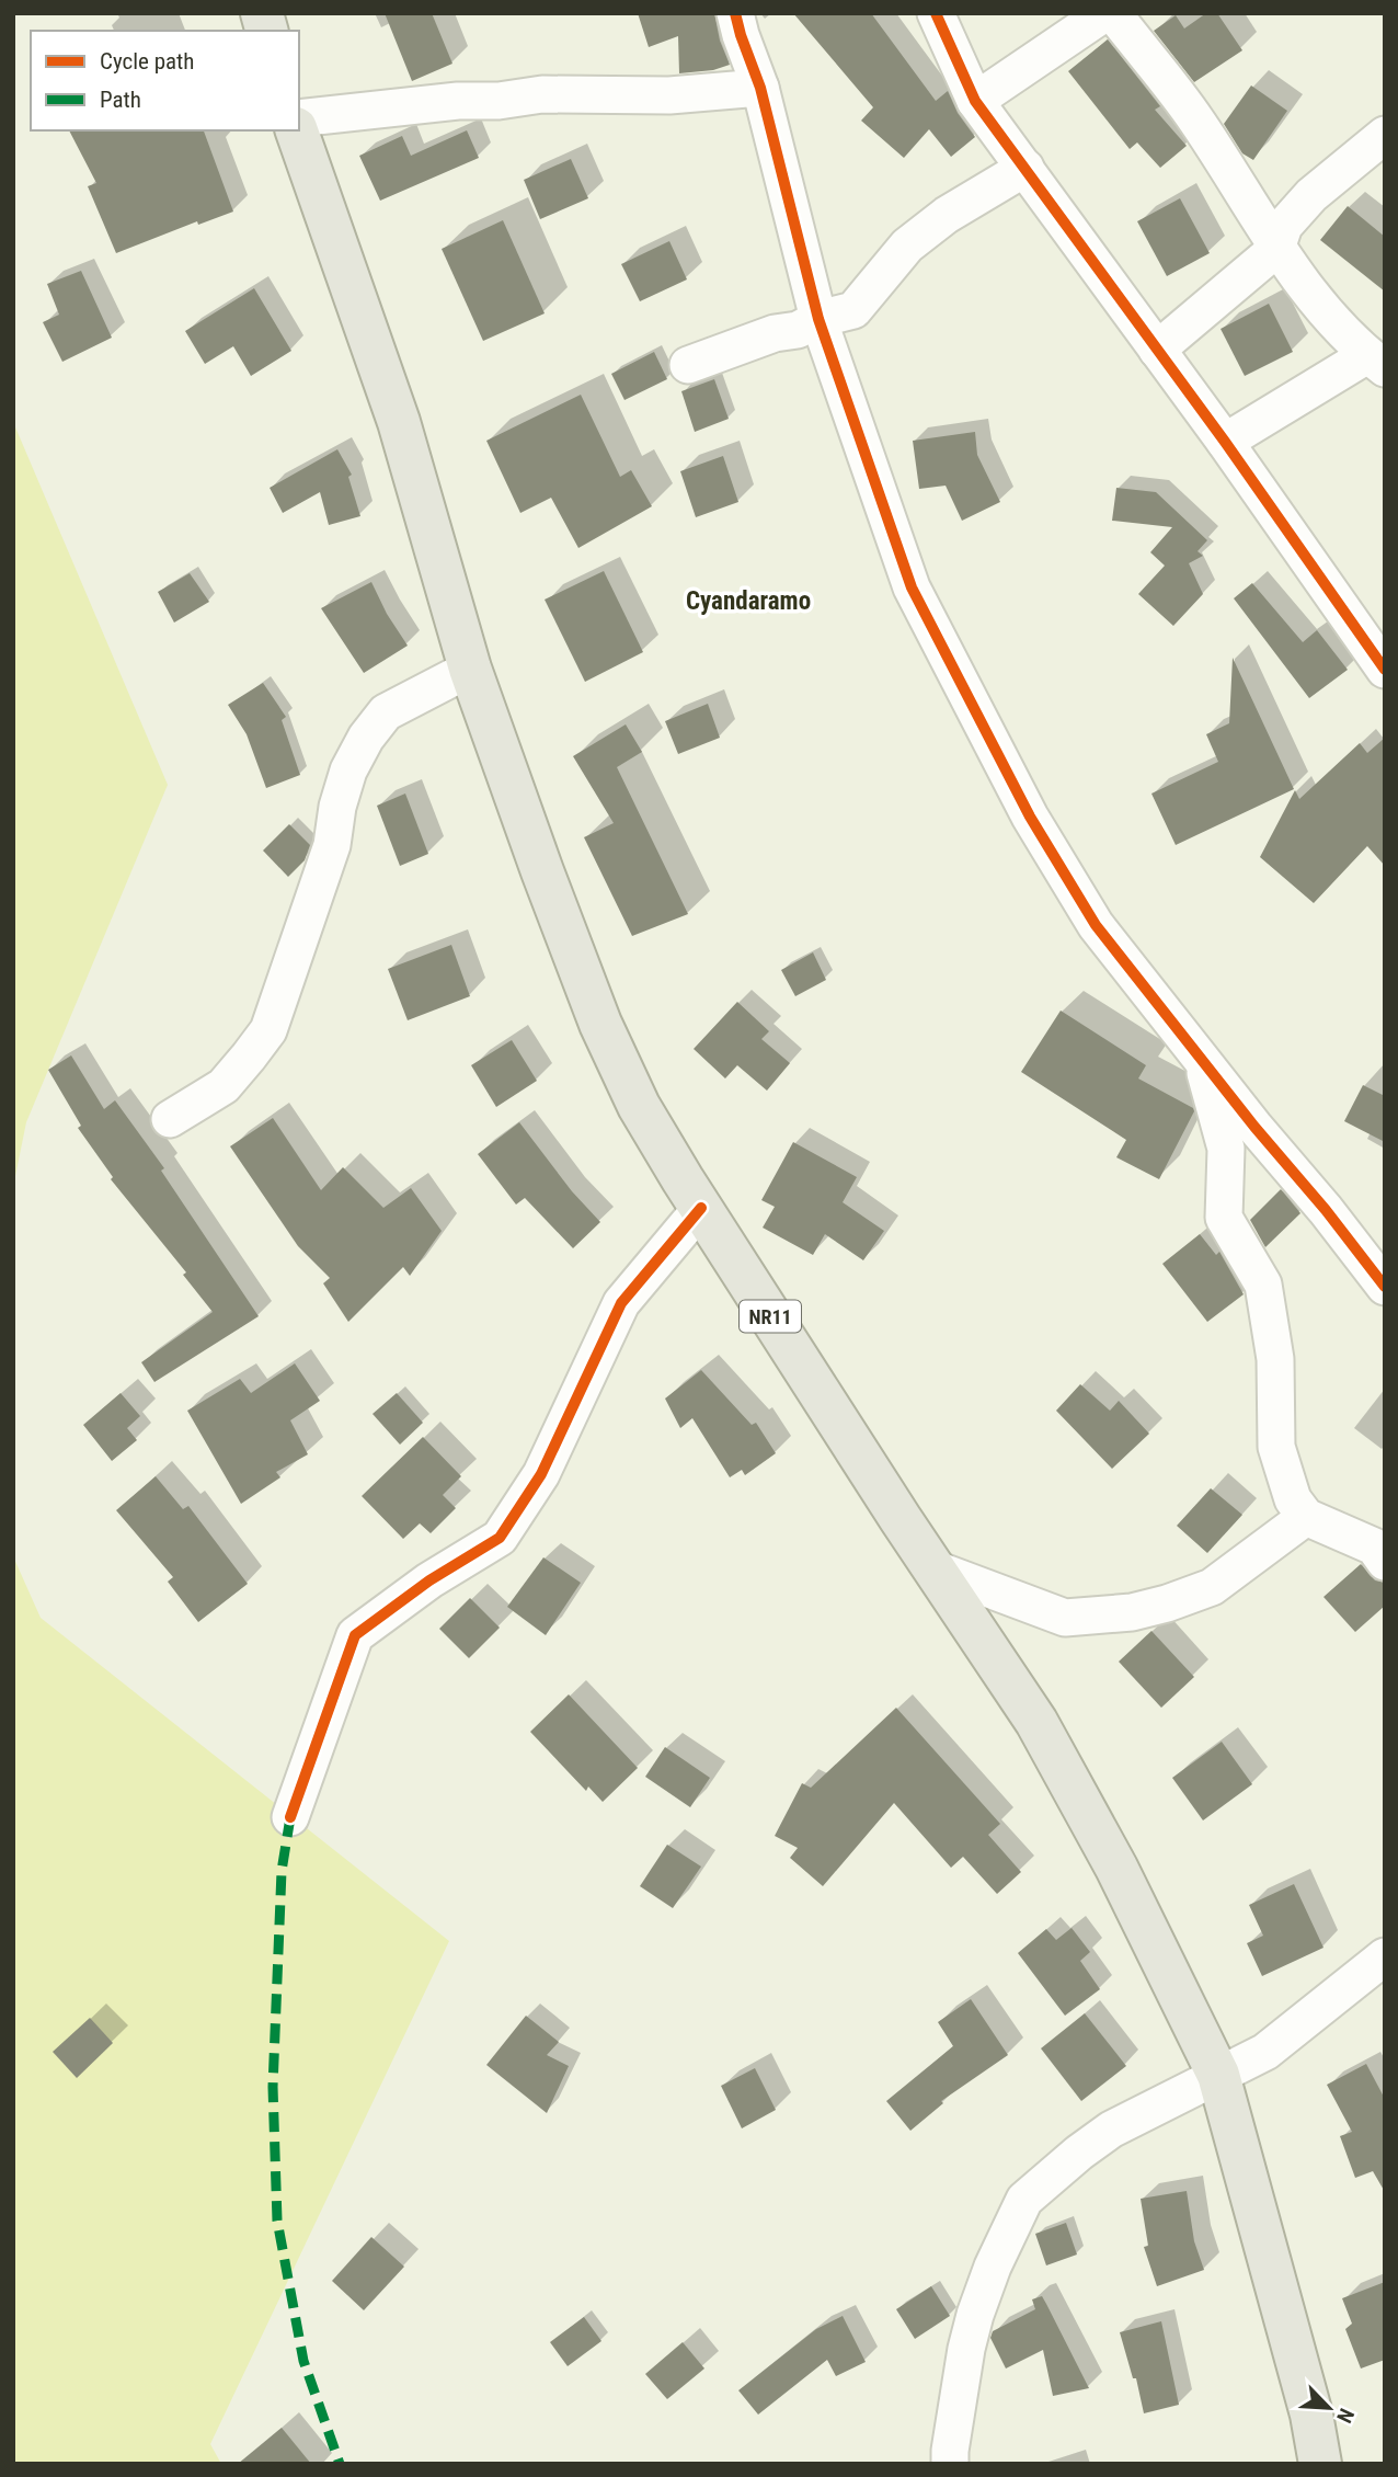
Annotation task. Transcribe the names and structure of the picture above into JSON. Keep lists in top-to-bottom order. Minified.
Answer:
{"streets":{"highway":["NR11"]},"districts":["Cyandaramo"],"legend":["Cycle path","Path"],"north":"bottom right"}
